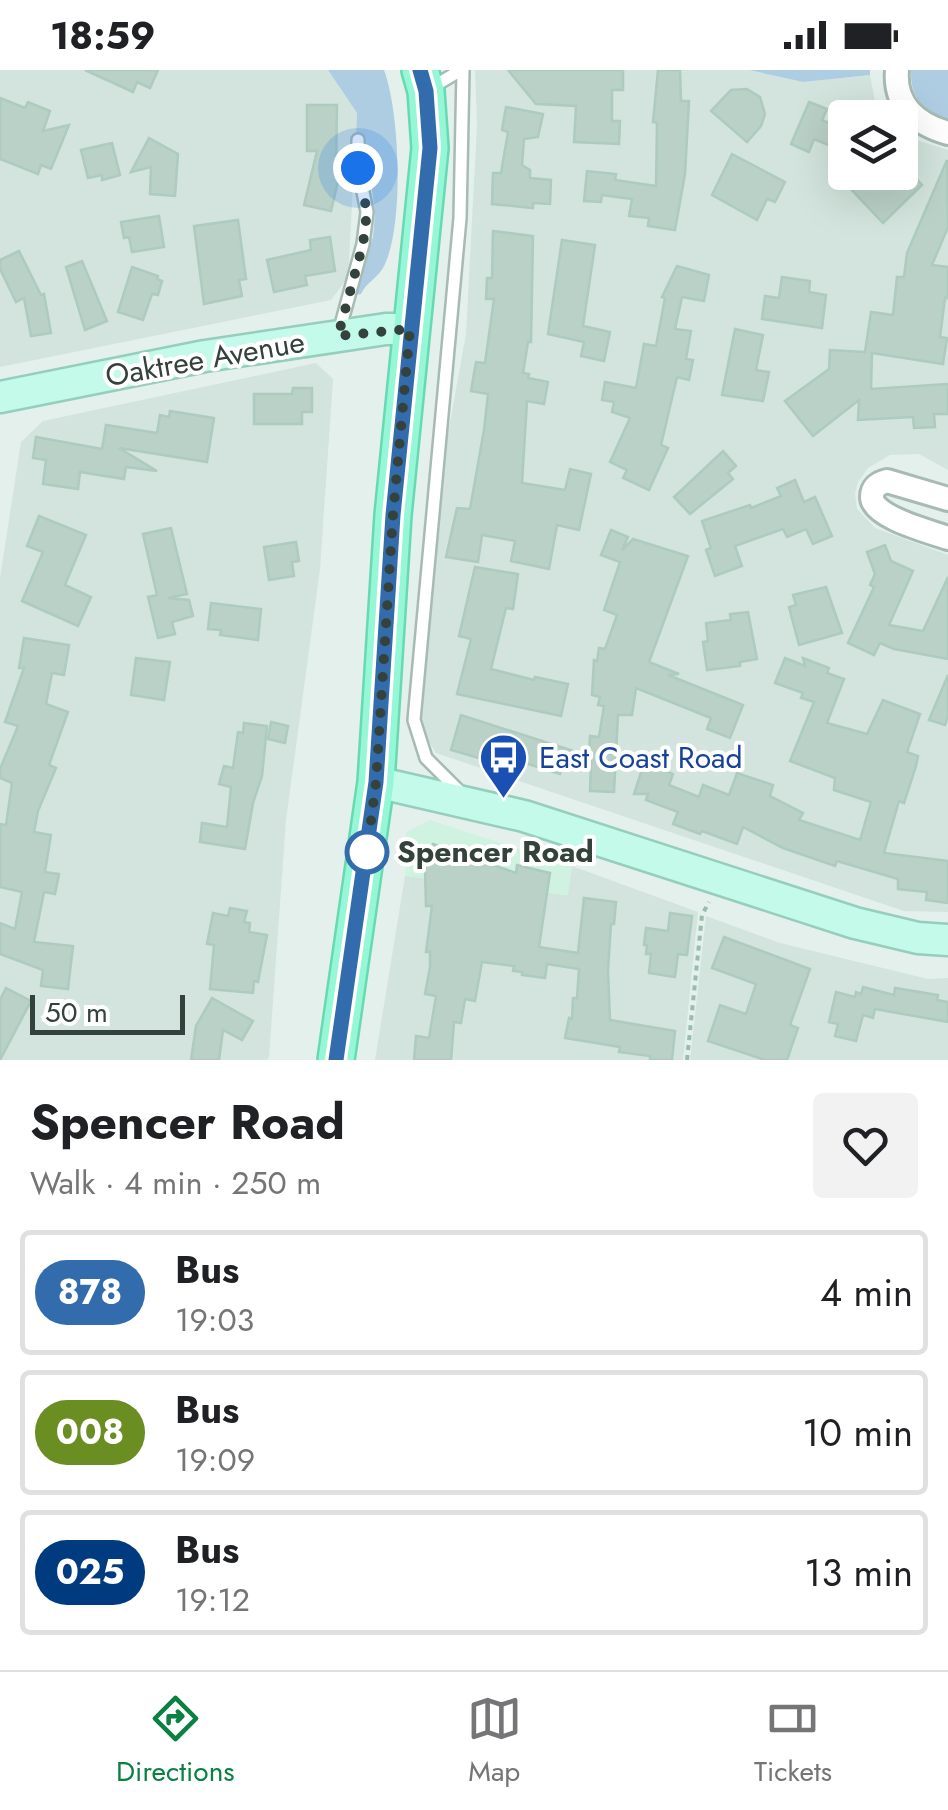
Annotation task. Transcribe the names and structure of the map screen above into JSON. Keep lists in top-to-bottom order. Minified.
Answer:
{"streets":{"street":["Oaktree Avenue"]},"places":{"bus stop":["East Coast Road"],"other":["Spencer Road"]},"lines":["bus line 878"],"scale_bar":"50 m","page":{"status":"18:59","scale":"50 m","heading":["Spencer Road","Walk · 4 min · 250 m"],"list":[{"mark":"878","name":"Bus","note":"19:03","value":"4 min"},{"mark":"008","name":"Bus","note":"19:09","value":"10 min"},{"mark":"025","name":"Bus","note":"19:12","value":"13 min"}],"tabs":["Directions","Map","Tickets"]}}
